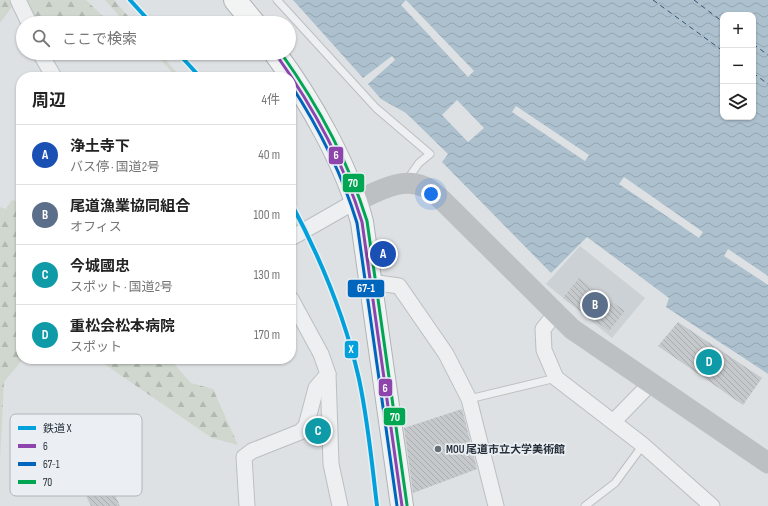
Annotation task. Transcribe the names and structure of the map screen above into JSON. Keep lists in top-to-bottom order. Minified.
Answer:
{"places":["MOU 尾道市立大学美術館"],"lines":["rail line X","transit line 6","transit line 70","transit line 67-1"],"legend":["鉄道 X","6","67-1","70"],"page":{"map_buttons":["+","−"],"search":"ここで検索","heading":["周辺","4件"],"list":[{"mark":"A","name":"浄土寺下","note":"バス停 · 国道2号","value":"40 m"},{"mark":"B","name":"尾道漁業協同組合","note":"オフィス","value":"100 m"},{"mark":"C","name":"今城國忠","note":"スポット · 国道2号","value":"130 m"},{"mark":"D","name":"重松会松本病院","note":"スポット","value":"170 m"}],"pins":["A","B","D","C"]}}
